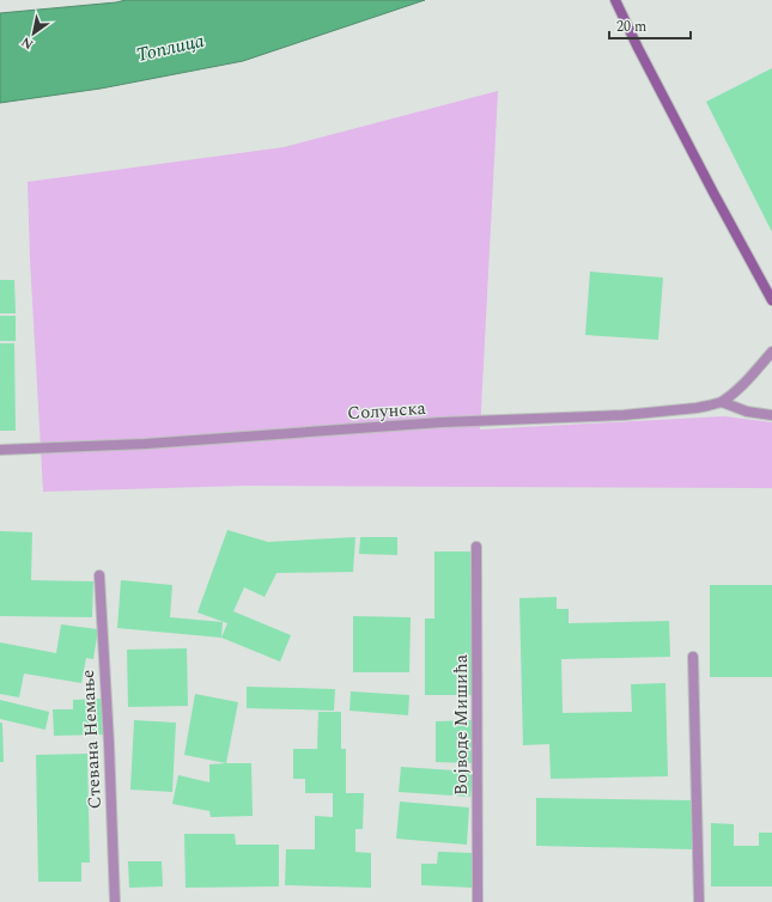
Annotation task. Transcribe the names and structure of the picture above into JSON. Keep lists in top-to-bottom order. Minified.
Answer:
{"streets":{"street":["Солунска","Војводе Мишића","Стевана Немање"]},"water":["Топлица"],"scale_bar":"20 m","north":"bottom left"}
